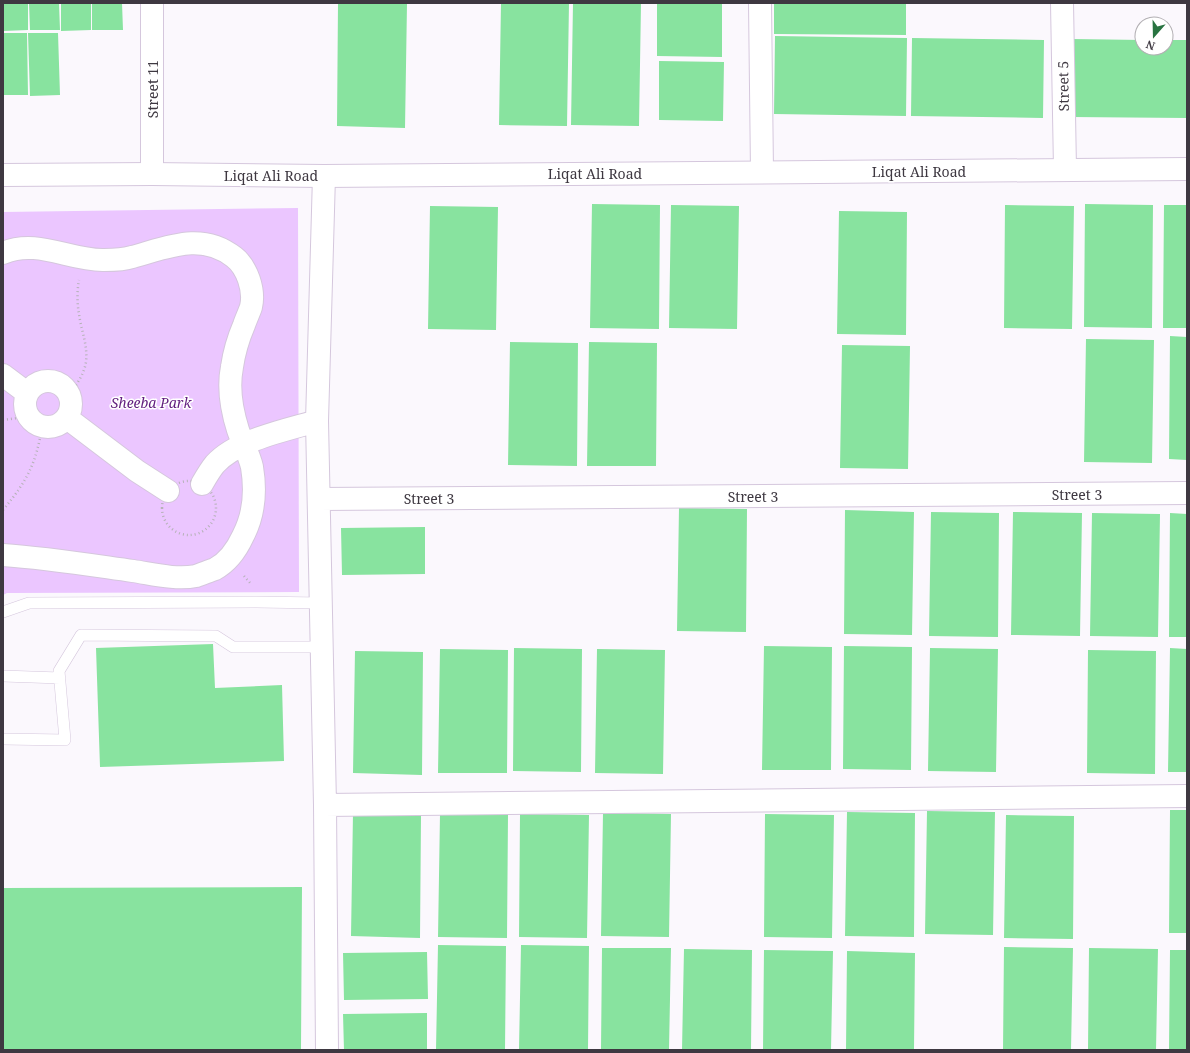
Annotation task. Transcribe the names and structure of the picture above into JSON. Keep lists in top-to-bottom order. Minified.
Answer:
{"streets":{"street":["Street 5","Street 11","Liqat Ali Road","Street 3"]},"crossings":[["Street 5","Liqat Ali Road"],["Street 11","Liqat Ali Road"]],"parks":["Sheeba Park"],"north":"bottom"}
